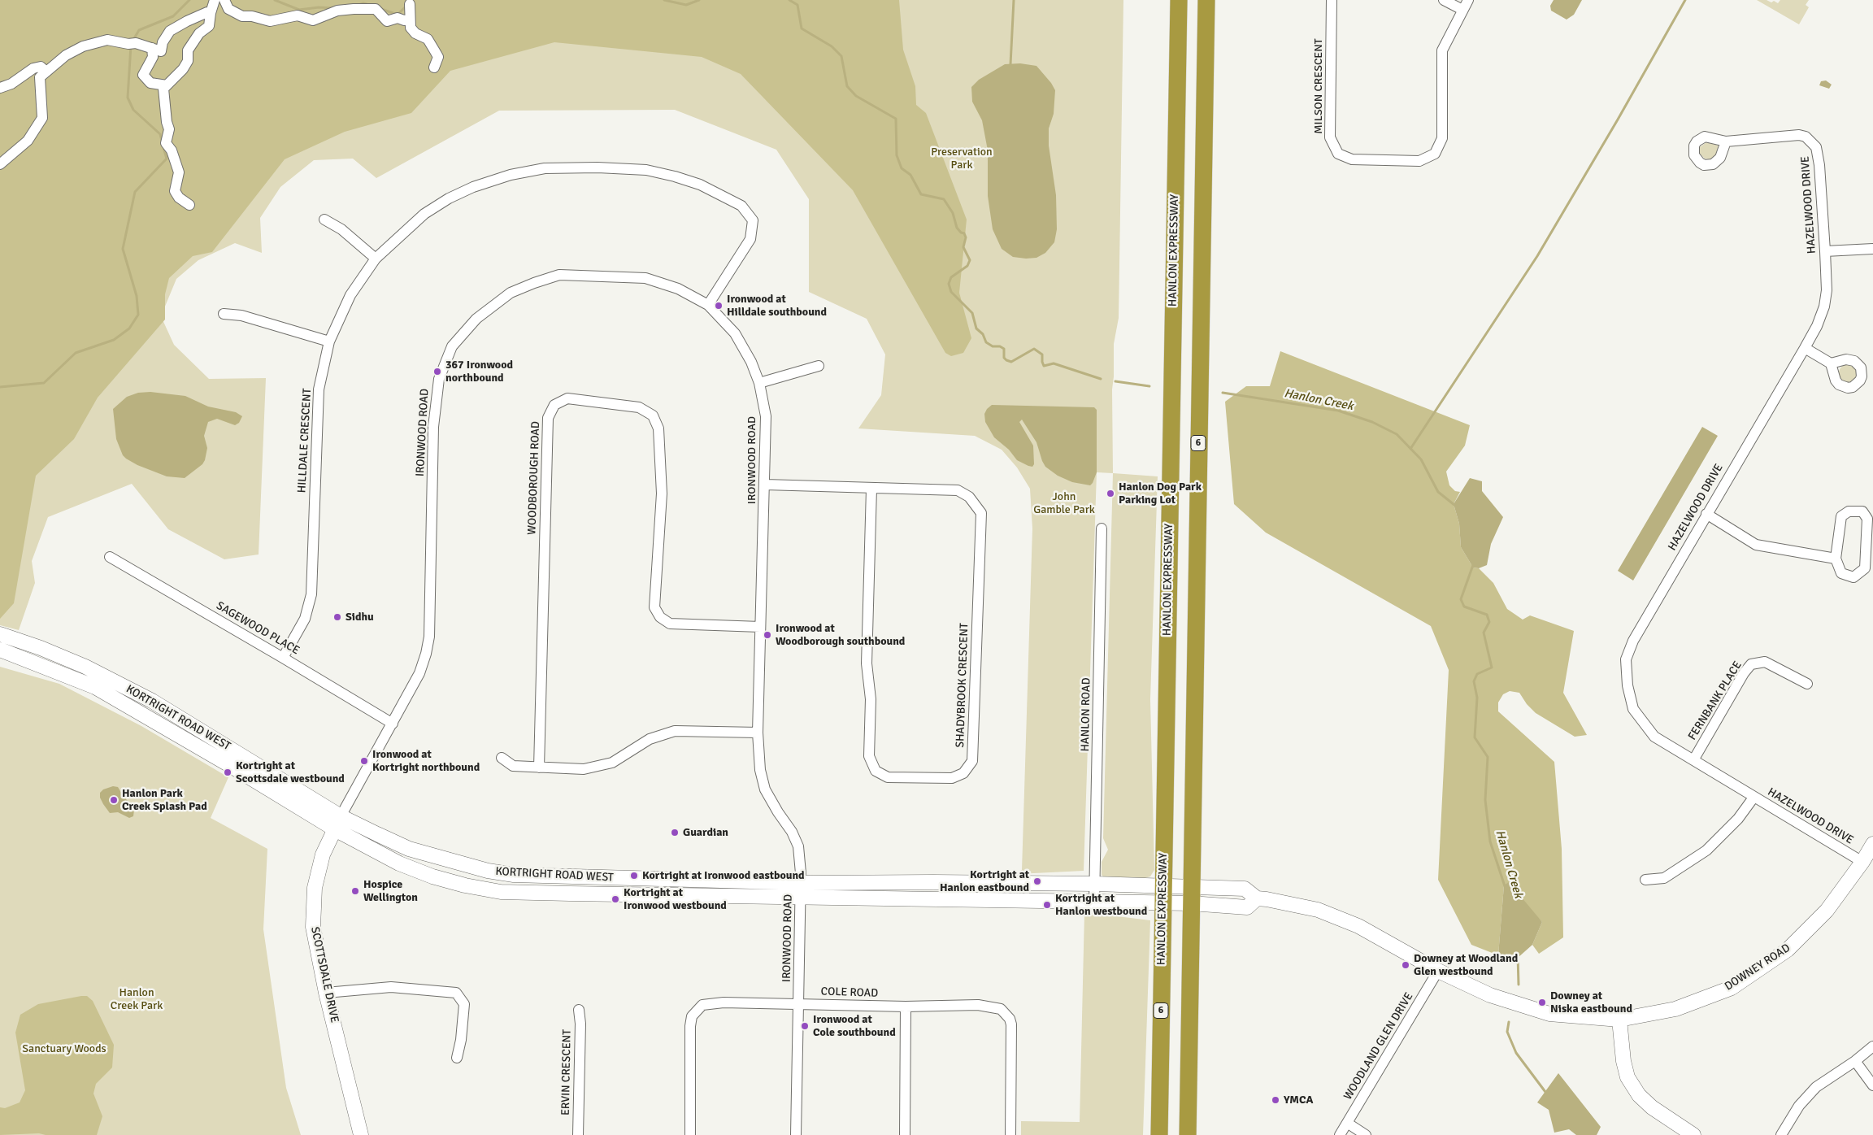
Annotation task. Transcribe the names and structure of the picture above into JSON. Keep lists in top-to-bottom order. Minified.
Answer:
{"streets":{"highway":["HANLON EXPRESSWAY","6"],"street":["MILSON CRESCENT","HAZELWOOD DRIVE","IRONWOOD ROAD","HILLDALE CRESCENT","WOODBOROUGH ROAD","SAGEWOOD PLACE","SHADYBROOK CRESCENT","FERNBANK PLACE","HANLON ROAD","KORTRIGHT ROAD WEST","DOWNEY ROAD","SCOTTSDALE DRIVE","COLE ROAD","WOODLAND GLEN DRIVE","ERVIN CRESCENT"]},"crossings":[["HAZELWOOD DRIVE","FERNBANK PLACE"],["HAZELWOOD DRIVE","DOWNEY ROAD"],["HANLON EXPRESSWAY","KORTRIGHT ROAD WEST"],["HANLON EXPRESSWAY","DOWNEY ROAD"],["IRONWOOD ROAD","HILLDALE CRESCENT"],["IRONWOOD ROAD","WOODBOROUGH ROAD"],["IRONWOOD ROAD","SAGEWOOD PLACE"],["IRONWOOD ROAD","SHADYBROOK CRESCENT"],["IRONWOOD ROAD","KORTRIGHT ROAD WEST"],["IRONWOOD ROAD","SCOTTSDALE DRIVE"],["IRONWOOD ROAD","COLE ROAD"],["HILLDALE CRESCENT","SAGEWOOD PLACE"],["6","KORTRIGHT ROAD WEST"],["6","DOWNEY ROAD"],["HANLON ROAD","KORTRIGHT ROAD WEST"],["KORTRIGHT ROAD WEST","DOWNEY ROAD"],["KORTRIGHT ROAD WEST","SCOTTSDALE DRIVE"],["DOWNEY ROAD","WOODLAND GLEN DRIVE"]],"water":["Hanlon Creek"],"parks":["Preservation Park","John Gamble Park","Hanlon Creek Park","Sanctuary Woods"],"places":["Ironwood at Hilldale southbound","367 Ironwood northbound","Hanlon Dog Park Parking Lot","Sidhu","Ironwood at Woodborough southbound","Ironwood at Kortright northbound","Kortright at Scottsdale westbound","Hanlon Park Creek Splash Pad","Guardian","Kortright at Ironwood eastbound","Kortright at Hanlon eastbound","Hospice Wellington","Kortright at Ironwood westbound","Kortright at Hanlon westbound","Downey at Woodland Glen westbound","Downey at Niska eastbound","Ironwood at Cole southbound","YMCA"]}
